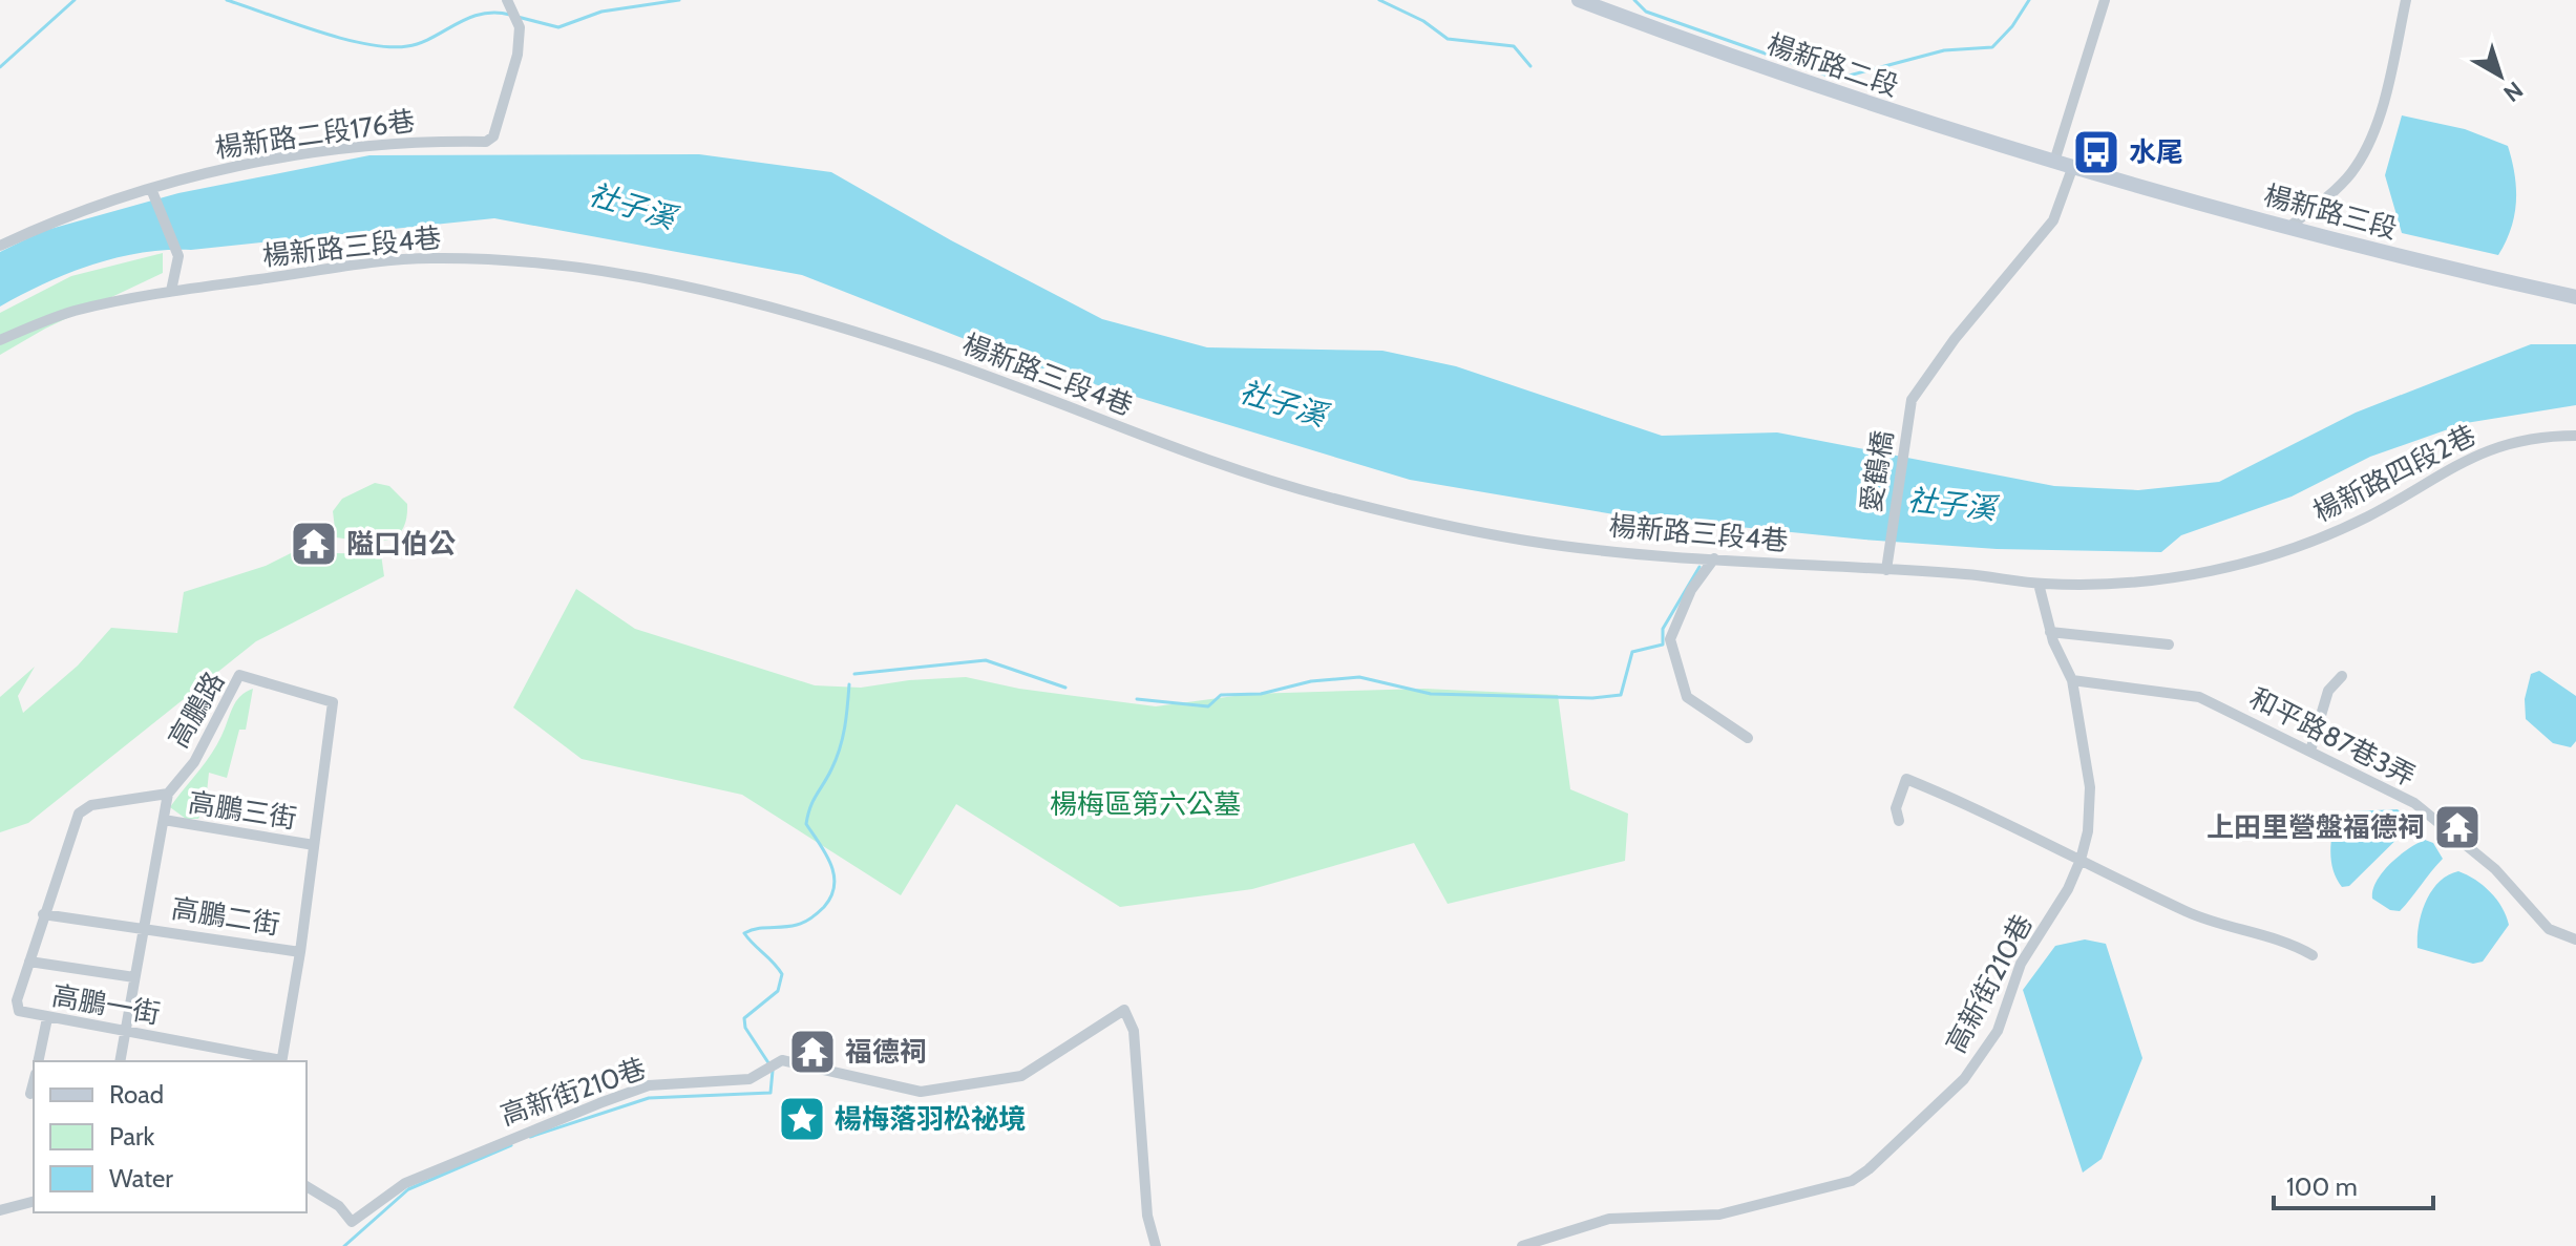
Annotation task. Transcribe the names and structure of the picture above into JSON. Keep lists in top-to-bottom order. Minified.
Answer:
{"streets":{"main road":["楊新路二段","楊新路三段"],"street":["楊新路二段176巷","楊新路三段4巷","愛鶴橋","楊新路四段2巷","高鵬路","和平路87巷3弄","高鵬三街","高鵬二街","高新街210巷","高鵬一街"]},"crossings":[["楊新路二段","楊新路三段"],["楊新路二段","愛鶴橋"],["楊新路三段","愛鶴橋"],["楊新路三段4巷","愛鶴橋"],["楊新路三段4巷","楊新路四段2巷"],["愛鶴橋","楊新路四段2巷"],["楊新路四段2巷","高新街210巷"],["高鵬路","高鵬三街"],["高鵬路","高鵬二街"],["高鵬路","高鵬一街"],["和平路87巷3弄","高新街210巷"],["高鵬二街","高鵬一街"]],"water":["社子溪"],"parks":["楊梅區第六公墓"],"places":{"bus stop":["水尾"],"temple":["隘口伯公","上田里營盤福德祠","福德祠"],"place":["楊梅落羽松祕境"]},"legend":["Road","Park","Water"],"scale_bar":"100 m","north":"bottom right"}
